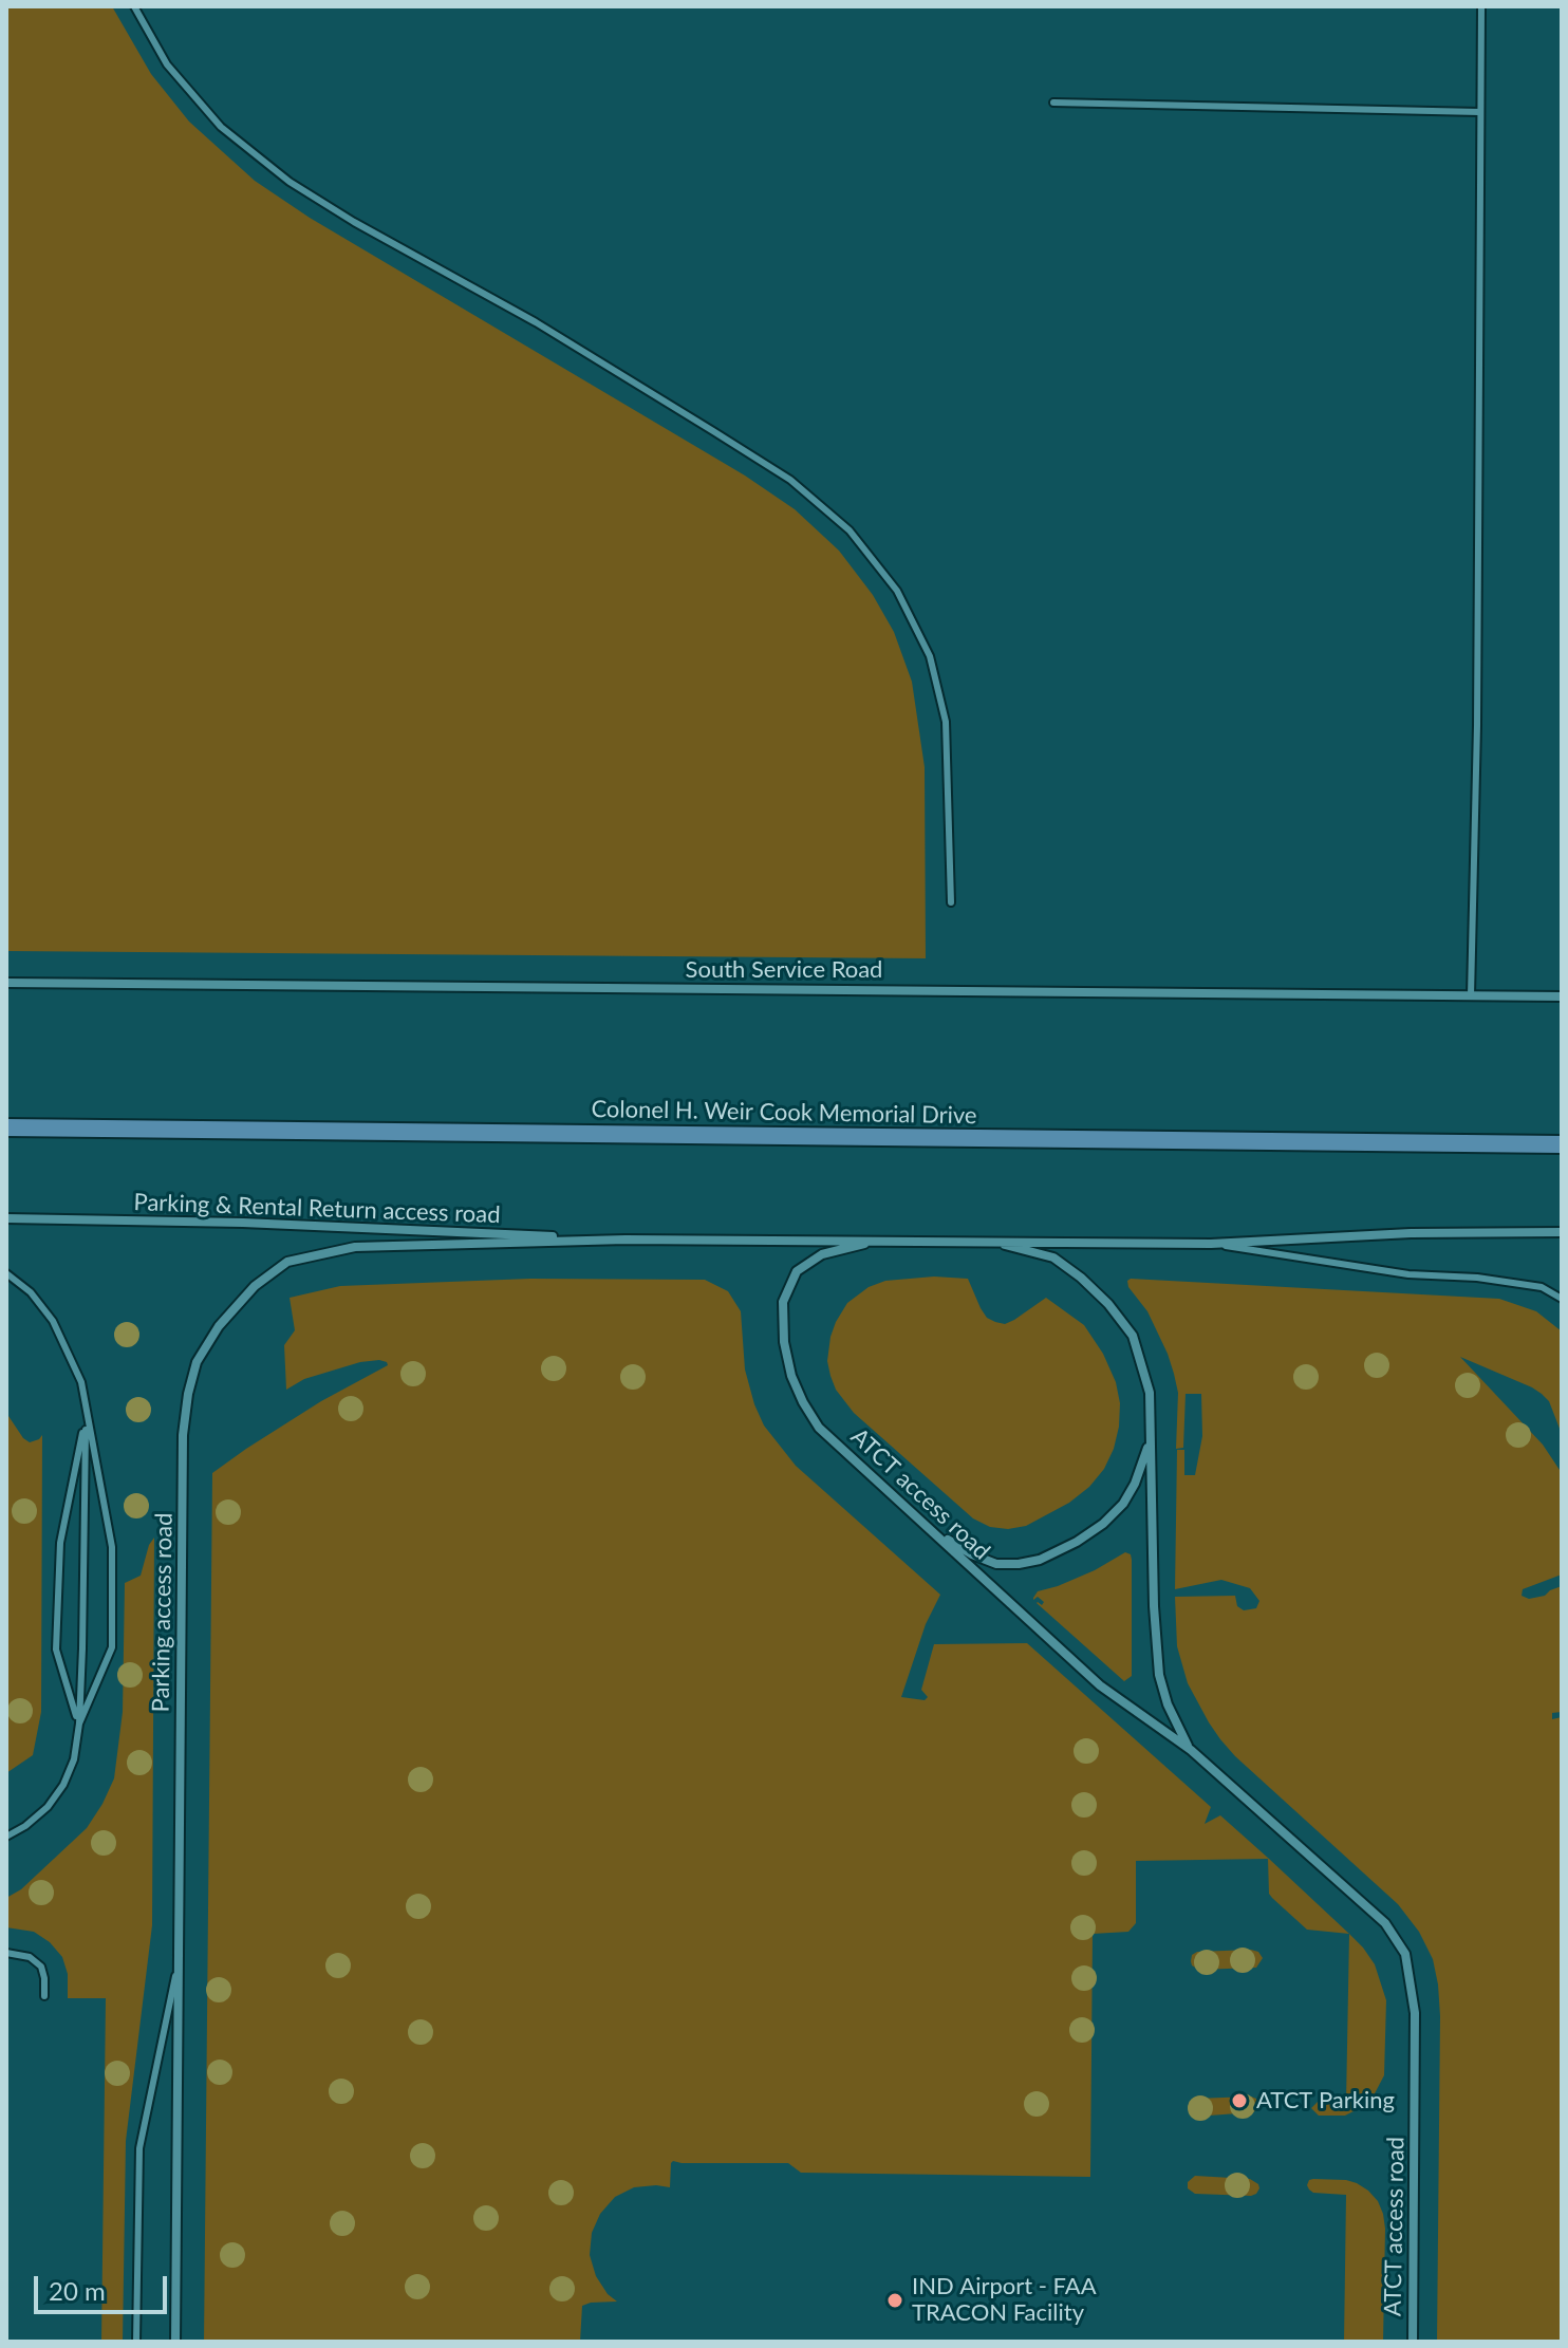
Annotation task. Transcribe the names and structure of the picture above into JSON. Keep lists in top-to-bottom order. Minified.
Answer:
{"streets":{"street":["South Service Road","Colonel H. Weir Cook Memorial Drive","Parking & Rental Return access road","ATCT access road","Parking access road"]},"crossings":[["Parking & Rental Return access road","Parking access road"]],"places":["ATCT Parking","IND Airport - FAA TRACON Facility"],"scale_bar":"20 m"}
